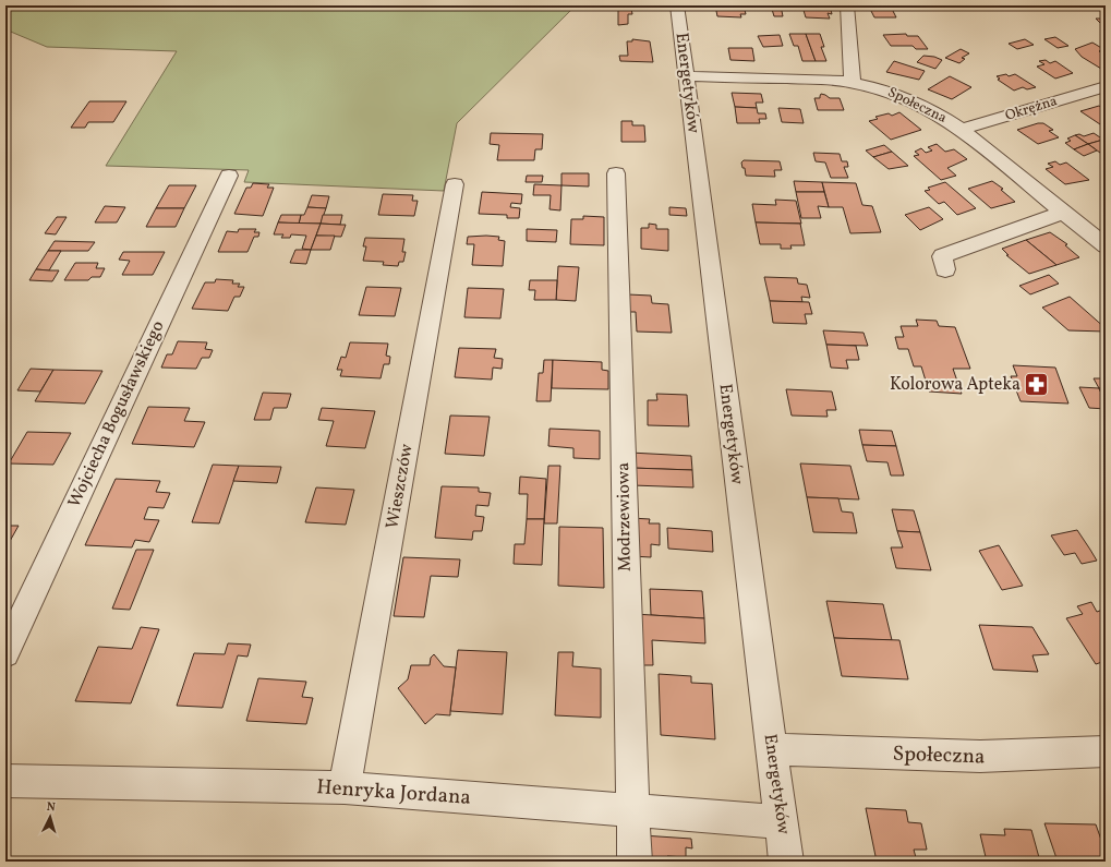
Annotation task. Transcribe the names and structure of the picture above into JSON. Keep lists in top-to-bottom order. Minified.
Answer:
{"streets":{"street":["Energetyków","Społeczna","Okrężna","Wojciecha Bogusławskiego","Wieszczów","Modrzewiowa","Henryka Jordana"]},"crossings":[["Energetyków","Społeczna"],["Energetyków","Henryka Jordana"],["Społeczna","Okrężna"],["Wieszczów","Henryka Jordana"],["Modrzewiowa","Henryka Jordana"]],"places":{"pharmacy":["Kolorowa Apteka"]},"north":"top"}
